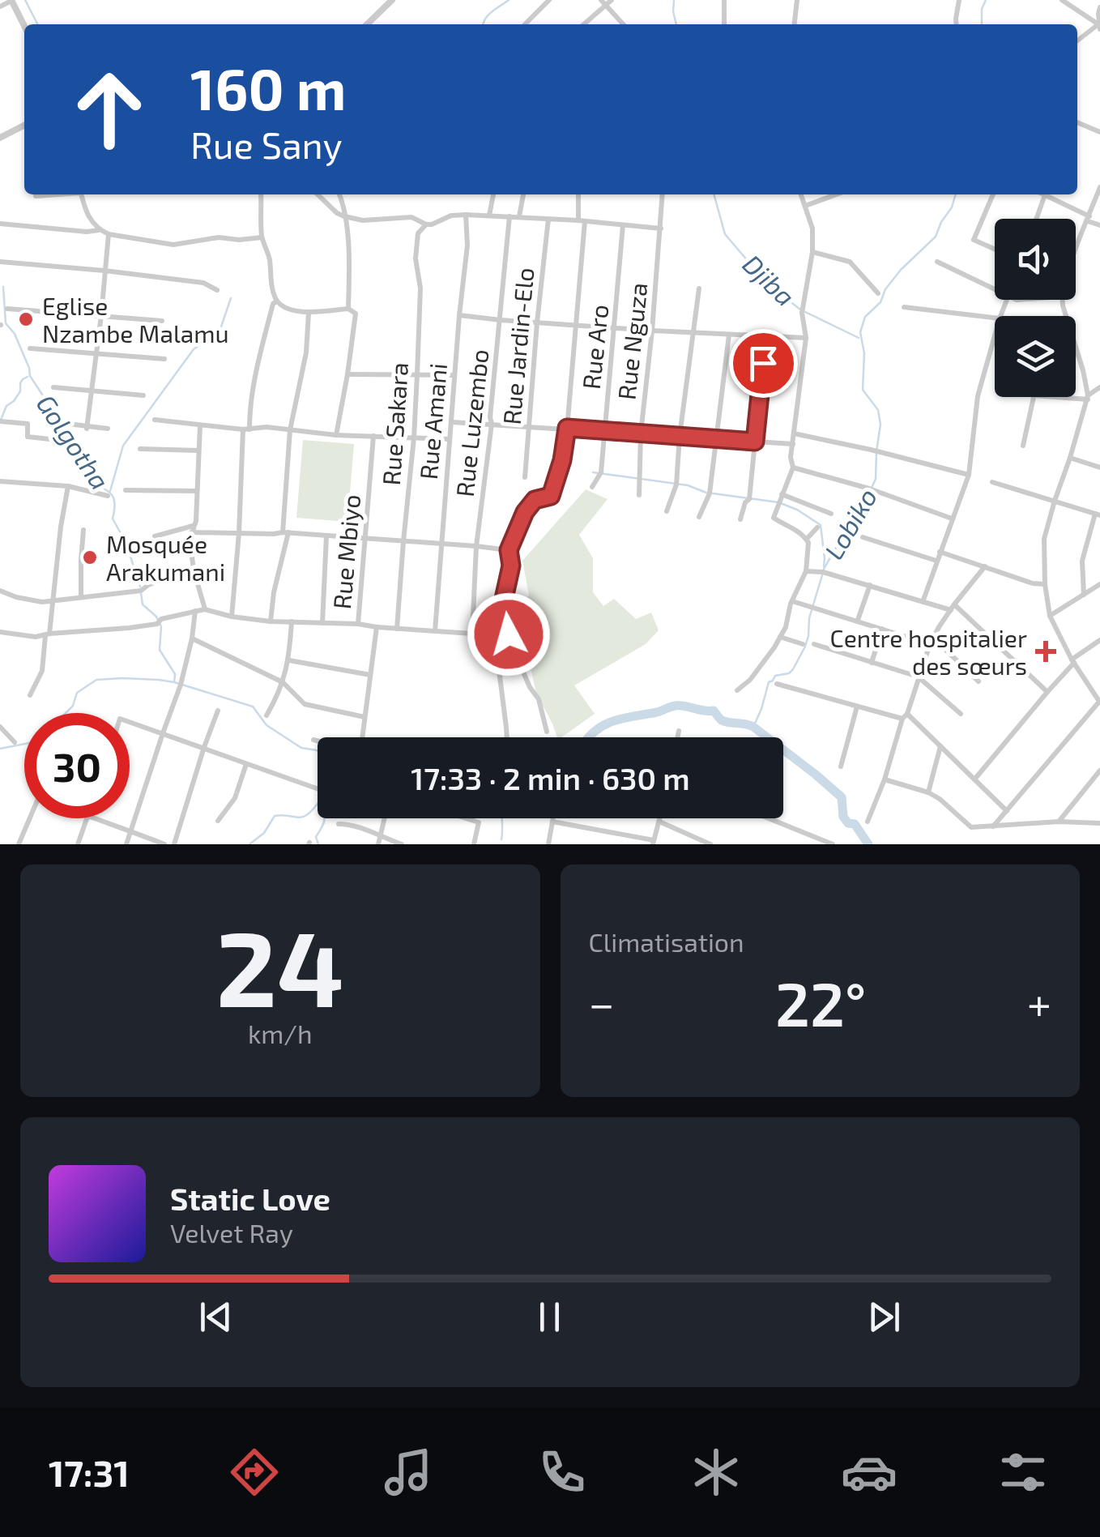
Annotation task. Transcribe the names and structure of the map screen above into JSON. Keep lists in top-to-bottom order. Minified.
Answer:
{"streets":{"street":["Rue Nguza","Rue Jardin-Elo","Rue Aro","Rue Amani","Rue Luzembo","Rue Sakara","Rue Mbiyo"]},"water":["Djiba","Golgotha","Lobiko"],"places":{"other":["Eglise Nzambe Malamu","Mosquée Arakumani"],"health":["Centre hospitalier des sœurs"]},"page":{"turn":["160 m","Rue Sany"],"limit":"30","trip":"17:33 · 2 min · 630 m","tile":[["24","km/h"],"Climatisation"],"heat":["−","22°","+"],"song":["Static Love","Velvet Ray"],"tabs":"17:31"}}
